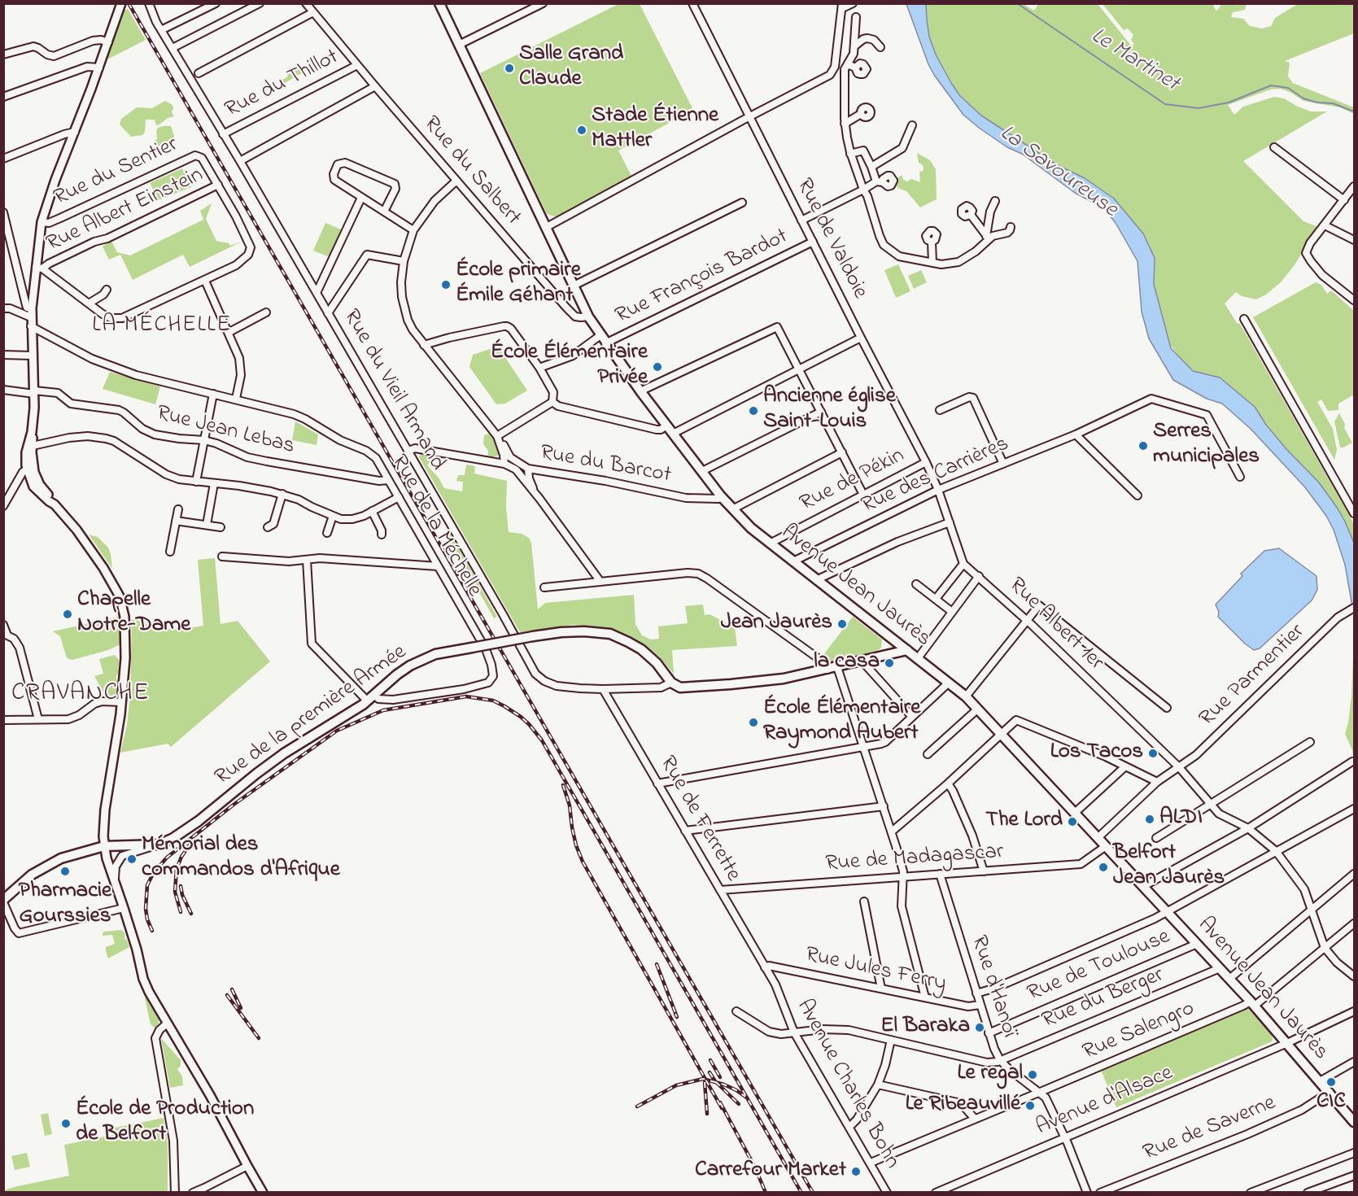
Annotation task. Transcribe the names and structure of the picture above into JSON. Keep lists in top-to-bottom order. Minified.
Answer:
{"streets":{"main road":["Avenue Jean Jaurès","Rue de la première Armée"],"street":["Rue du Thillot","Rue du Salbert","Rue du Sentier","Rue Albert Einstein","Rue de Valdoie","Rue François Bardot","Rue du Vieil Armand","Rue Jean Lebas","Rue du Barcot","Rue des Carrières","Rue de Pékin","Rue de la Méchelle","Rue Albert 1er","Rue Parmentier","Rue de Ferrette","Rue de Madagascar","Rue de Toulouse","Rue Jules Ferry","Rue d'Hanoï","Rue du Berger","Rue Salengro","Avenue Charles Bohn","Avenue d'Alsace","Rue de Saverne"]},"crossings":[["Rue du Thillot","Rue du Salbert"],["Rue du Thillot","Rue du Vieil Armand"],["Rue du Salbert","Rue du Barcot"],["Rue du Salbert","Avenue Jean Jaurès"],["Rue du Sentier","Rue Albert Einstein"],["Rue de Valdoie","Rue François Bardot"],["Rue de Valdoie","Rue des Carrières"],["Rue de Valdoie","Rue de Pékin"],["Rue François Bardot","Avenue Jean Jaurès"],["Rue du Vieil Armand","Rue de la première Armée"],["Rue du Vieil Armand","Rue de Ferrette"],["Rue Jean Lebas","Rue de la Méchelle"],["Rue du Barcot","Avenue Jean Jaurès"],["Rue des Carrières","Avenue Jean Jaurès"],["Rue de Pékin","Avenue Jean Jaurès"],["Rue de la Méchelle","Rue de la première Armée"],["Avenue Jean Jaurès","Rue Parmentier"],["Avenue Jean Jaurès","Rue de Madagascar"],["Avenue Jean Jaurès","Rue de Toulouse"],["Avenue Jean Jaurès","Rue du Berger"],["Avenue Jean Jaurès","Rue Salengro"],["Avenue Jean Jaurès","Avenue d'Alsace"],["Avenue Jean Jaurès","Rue de Saverne"],["Rue Albert 1er","Rue Parmentier"],["Rue Albert 1er","Rue Salengro"],["Rue de Ferrette","Rue de Madagascar"],["Rue de Ferrette","Rue Jules Ferry"],["Rue de Ferrette","Avenue Charles Bohn"],["Rue de Madagascar","Rue d'Hanoï"],["Rue de Toulouse","Rue d'Hanoï"],["Rue Jules Ferry","Rue d'Hanoï"],["Rue Jules Ferry","Avenue Charles Bohn"],["Rue d'Hanoï","Rue du Berger"],["Rue d'Hanoï","Rue Salengro"],["Rue Salengro","Avenue Charles Bohn"]],"districts":["LA MÉCHELLE","CRAVANCHE"],"water":["Le Martinet","La Savoureuse"],"places":["Salle Grand Claude","Stade Étienne Mattler","École primaire Émile Géhant","École Élémentaire Privée","Ancienne église Saint-Louis","Serres municipales","Chapelle Notre-Dame","Jean Jaurès","la casa","École Élémentaire Raymond Aubert","Los Tacos","ALDI","The Lord","Mémorial des commandos d'Afrique","Belfort Jean Jaurès","Pharmacie Gourssies","El Baraka","Le regal","CIC","Le Ribeauvillé","École de Production de Belfort","Carrefour Market"]}
